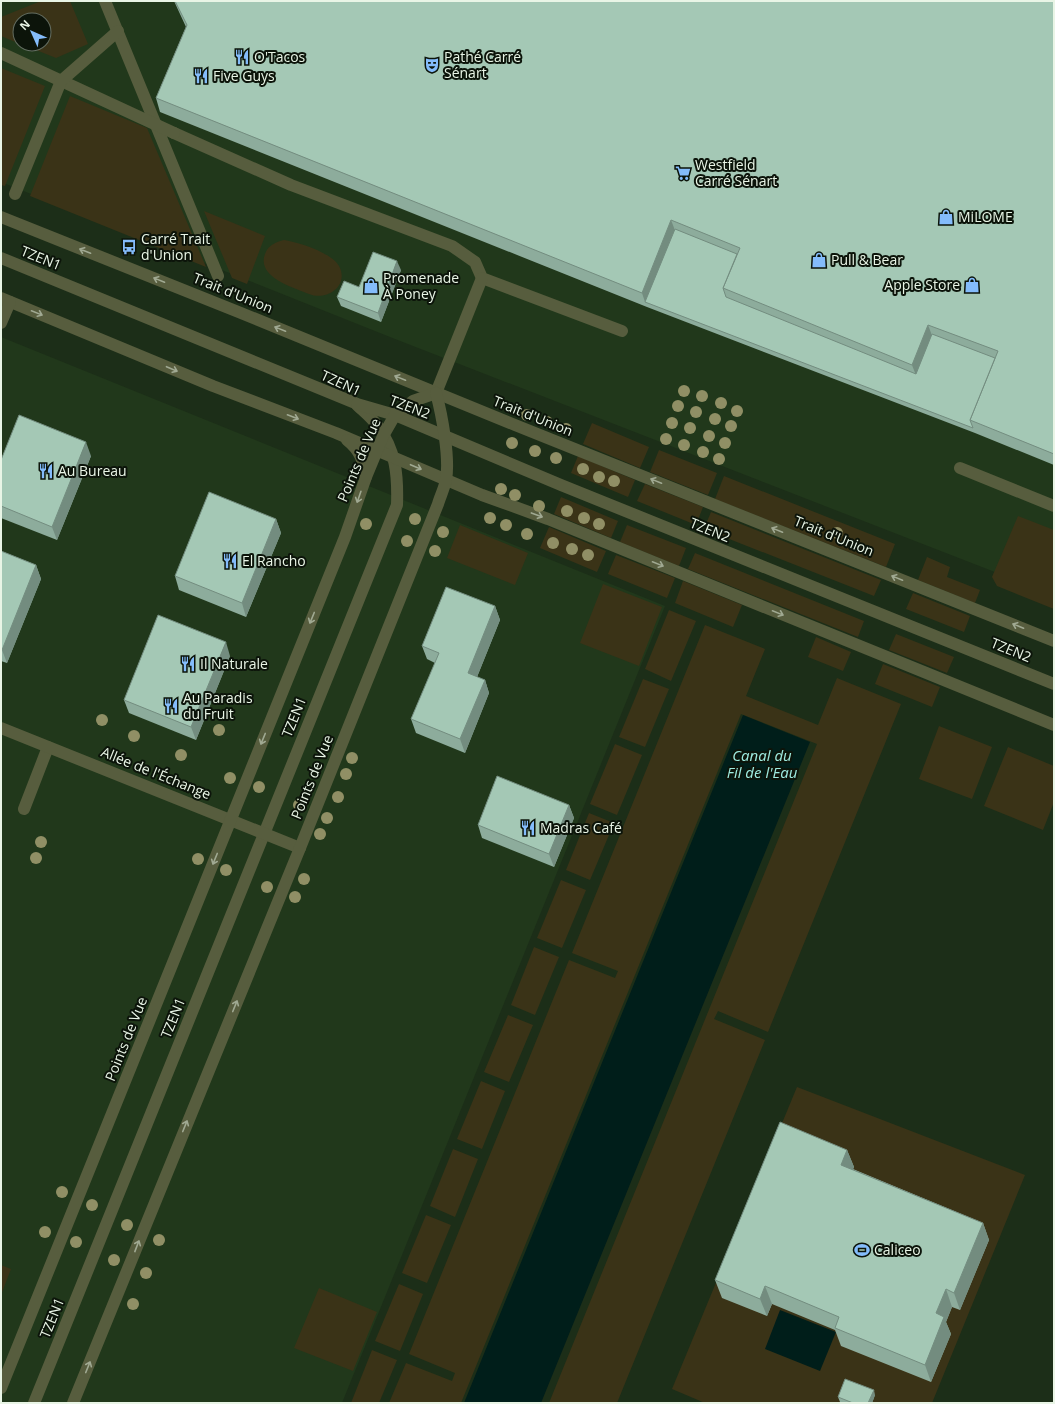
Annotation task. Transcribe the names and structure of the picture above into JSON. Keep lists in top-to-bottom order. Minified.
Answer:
{"streets":{"street":["TZEN1","Trait d'Union","TZEN2","Points de Vue","Allée de l'Échange"]},"crossings":[["TZEN1","TZEN2"],["TZEN1","Points de Vue"],["TZEN1","Allée de l'Échange"],["Trait d'Union","Points de Vue"],["TZEN2","Points de Vue"],["Points de Vue","Allée de l'Échange"]],"water":["Canal du Fil de l'Eau"],"places":{"restaurant":["O'Tacos","Five Guys","Au Bureau","El Rancho","Il Naturale","Au Paradis du Fruit","Madras Café"],"theatre":["Pathé Carré Sénart"],"supermarket":["Westfield Carré Sénart"],"shop":["MiLOME","Pull & Bear","Apple Store","Promenade À Poney"],"bus stop":["Carré Trait d'Union"],"sports":["Caliceo"]},"north":"top left"}
